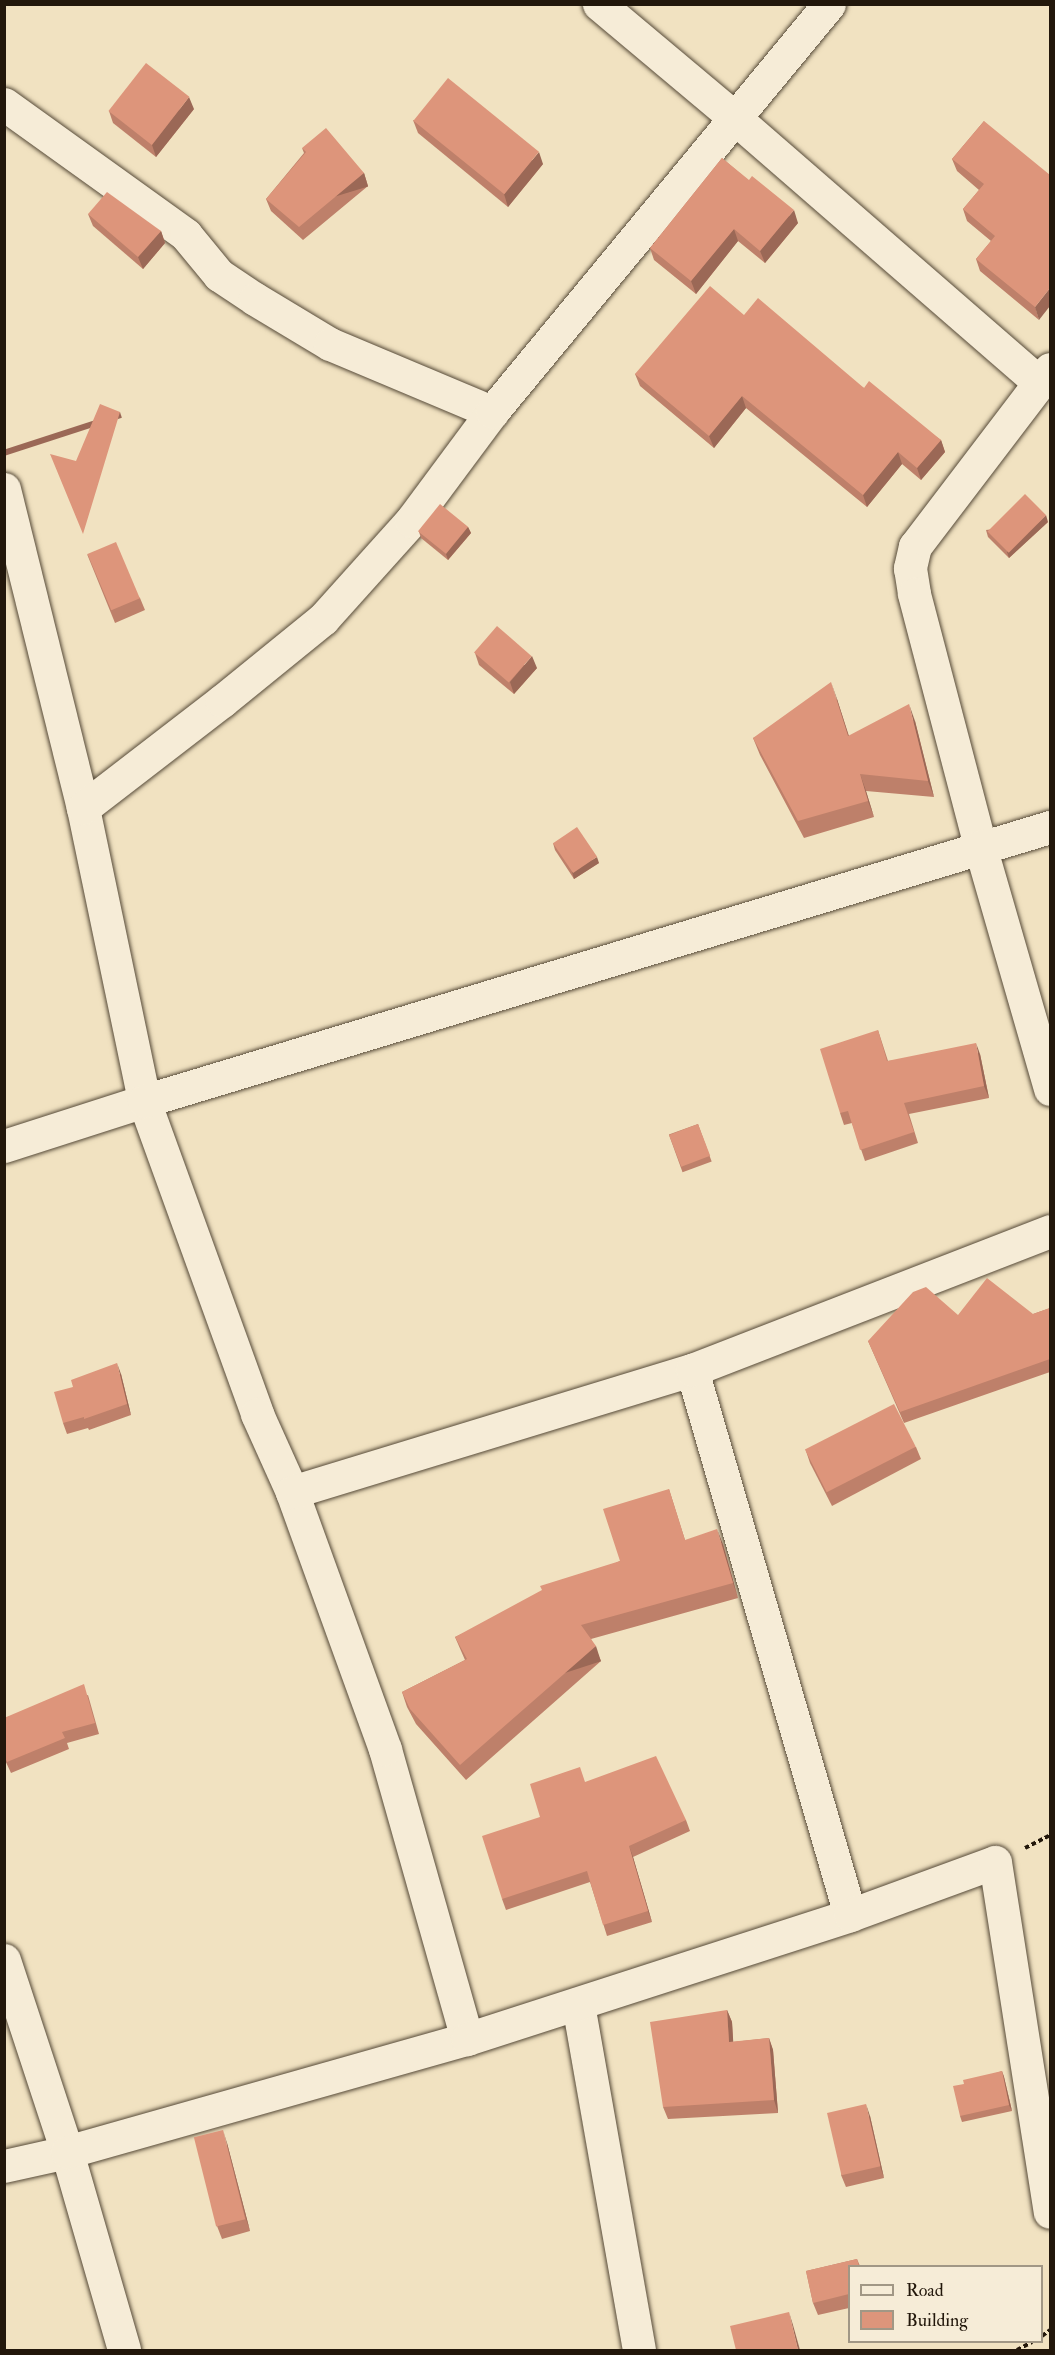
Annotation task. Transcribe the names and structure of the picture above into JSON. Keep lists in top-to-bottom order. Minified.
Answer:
{"legend":["Road","Building"]}
